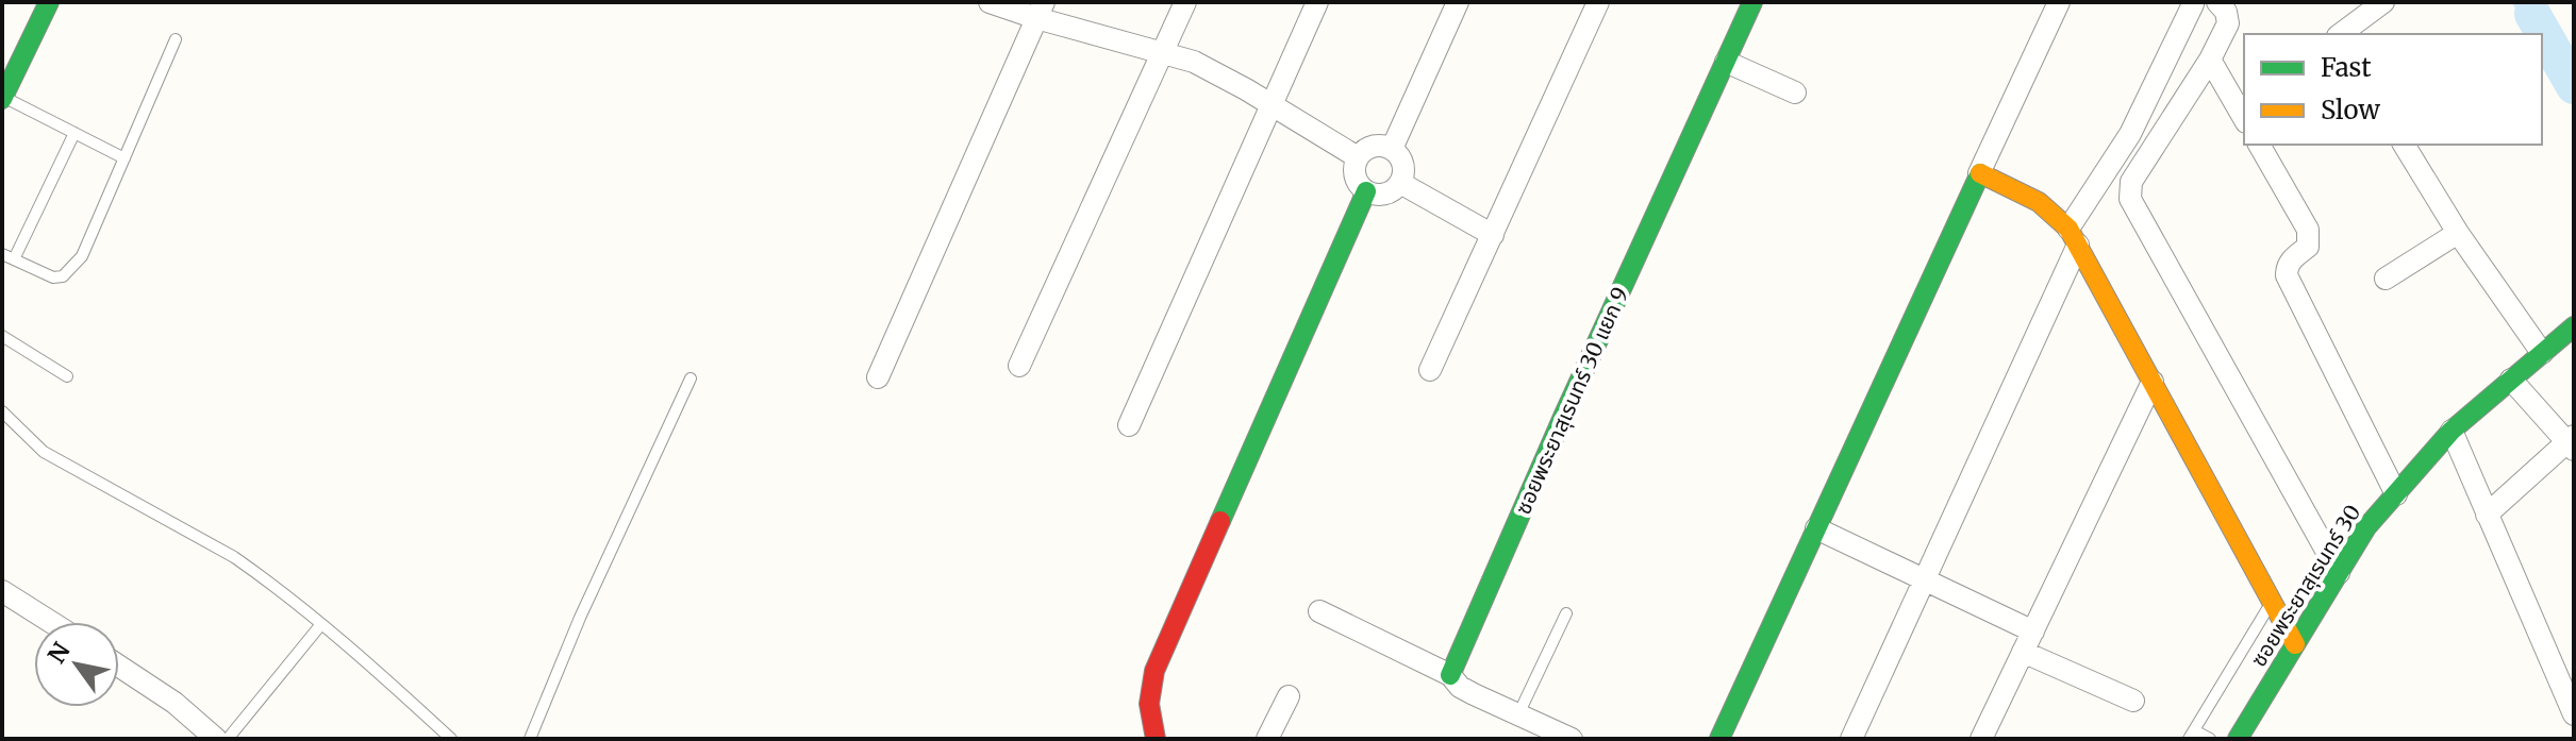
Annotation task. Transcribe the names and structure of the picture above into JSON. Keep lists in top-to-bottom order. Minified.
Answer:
{"streets":{"street":["ซอยพระยาสุเรนทร์ 30 แยก 9","ซอยพระยาสุเรนทร์ 30"]},"legend":["Fast","Slow"],"north":"top left"}
